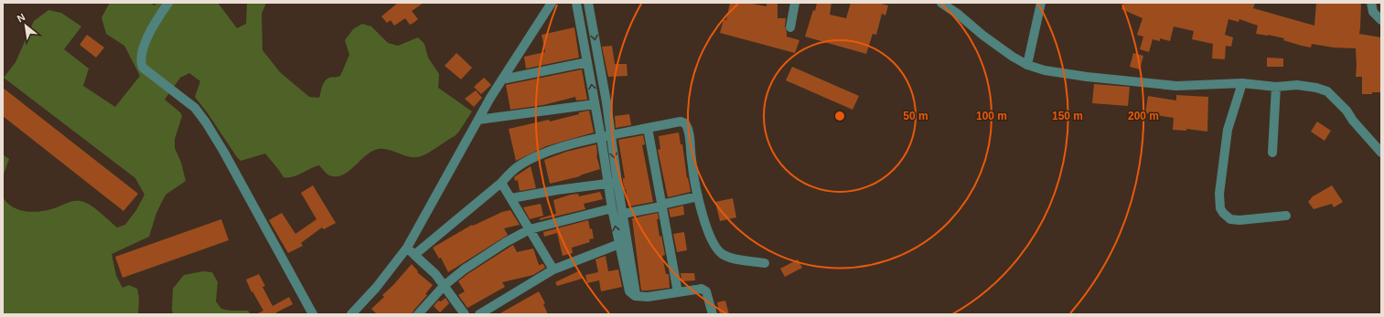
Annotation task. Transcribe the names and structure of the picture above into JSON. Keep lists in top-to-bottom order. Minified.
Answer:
{"north":"top left","rings":["50 m","100 m","150 m","200 m"]}
